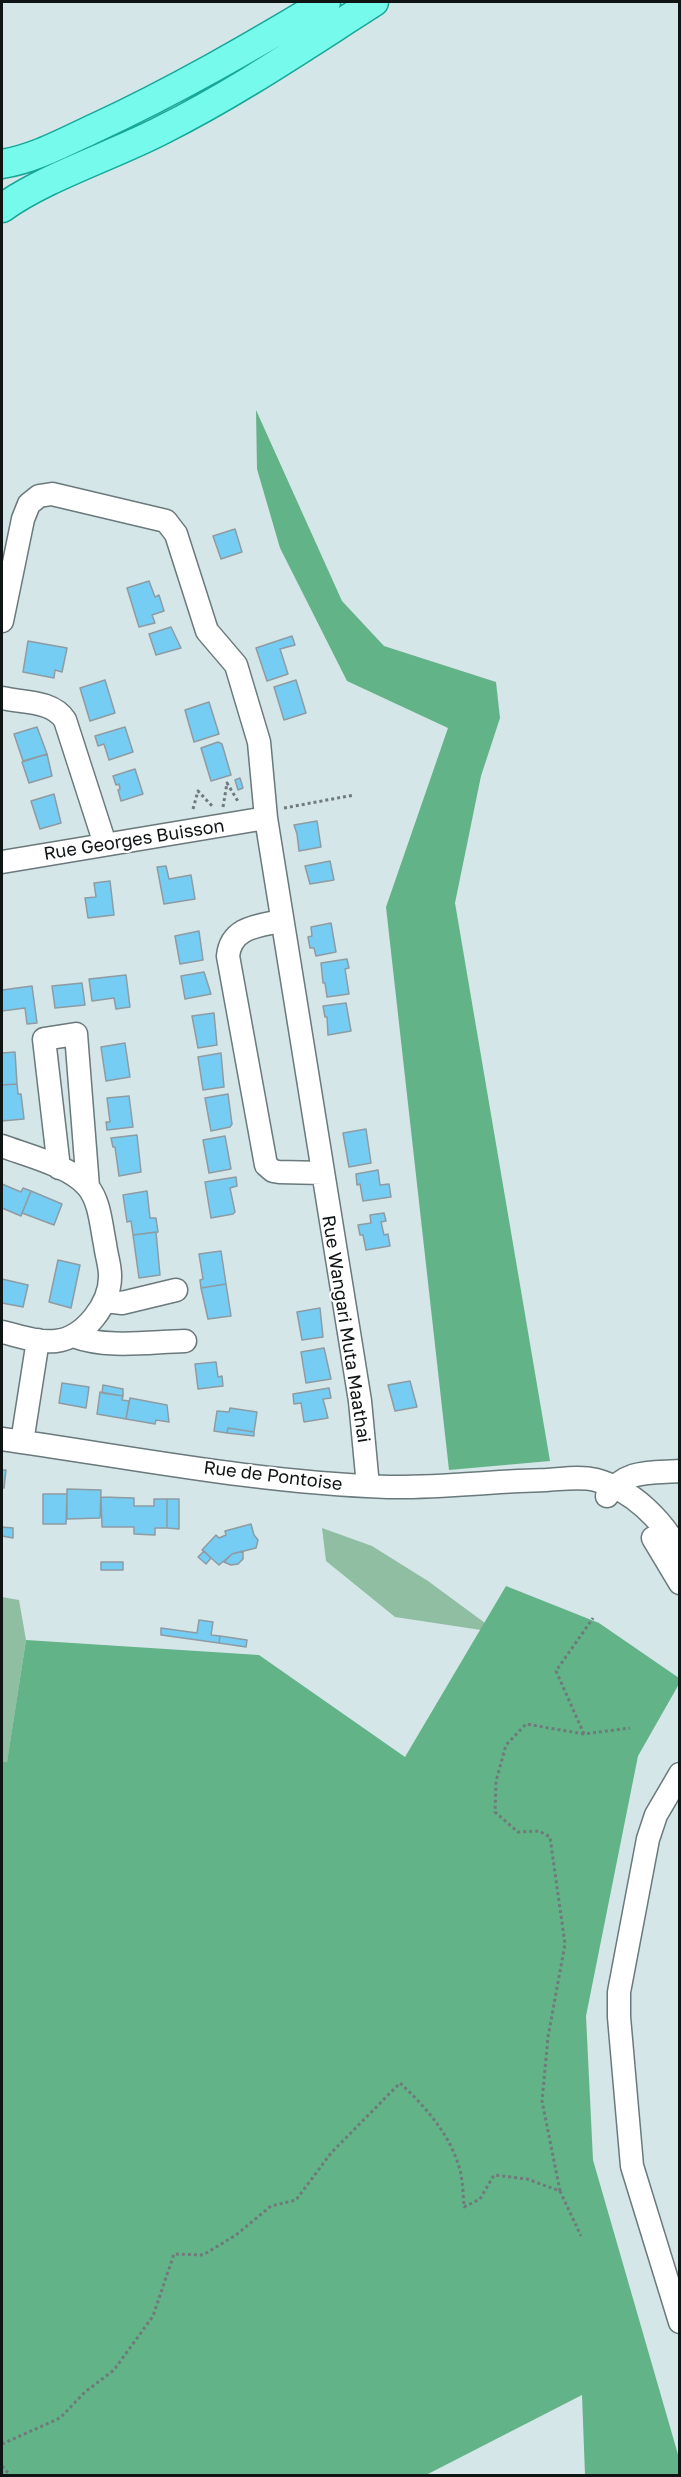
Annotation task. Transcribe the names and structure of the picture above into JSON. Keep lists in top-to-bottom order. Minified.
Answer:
{"streets":{"street":["Rue Georges Buisson","Rue Wangari Muta Maathai","Rue de Pontoise"]},"crossings":[["Rue Georges Buisson","Rue Wangari Muta Maathai"],["Rue Wangari Muta Maathai","Rue de Pontoise"]]}
